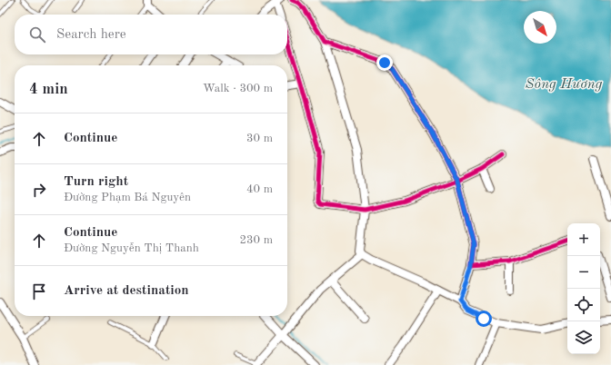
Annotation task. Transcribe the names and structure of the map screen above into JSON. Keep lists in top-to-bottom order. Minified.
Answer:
{"water":["Sông Hương"],"north":"bottom right","page":{"search":"Search here","heading":["4 min","Walk · 300 m"],"list":[["Continue","30 m"],["Turn right","Đường Phạm Bá Nguyên","40 m"],["Continue","Đường Nguyễn Thị Thanh","230 m"],"Arrive at destination"],"map_buttons":["+","−"]}}
